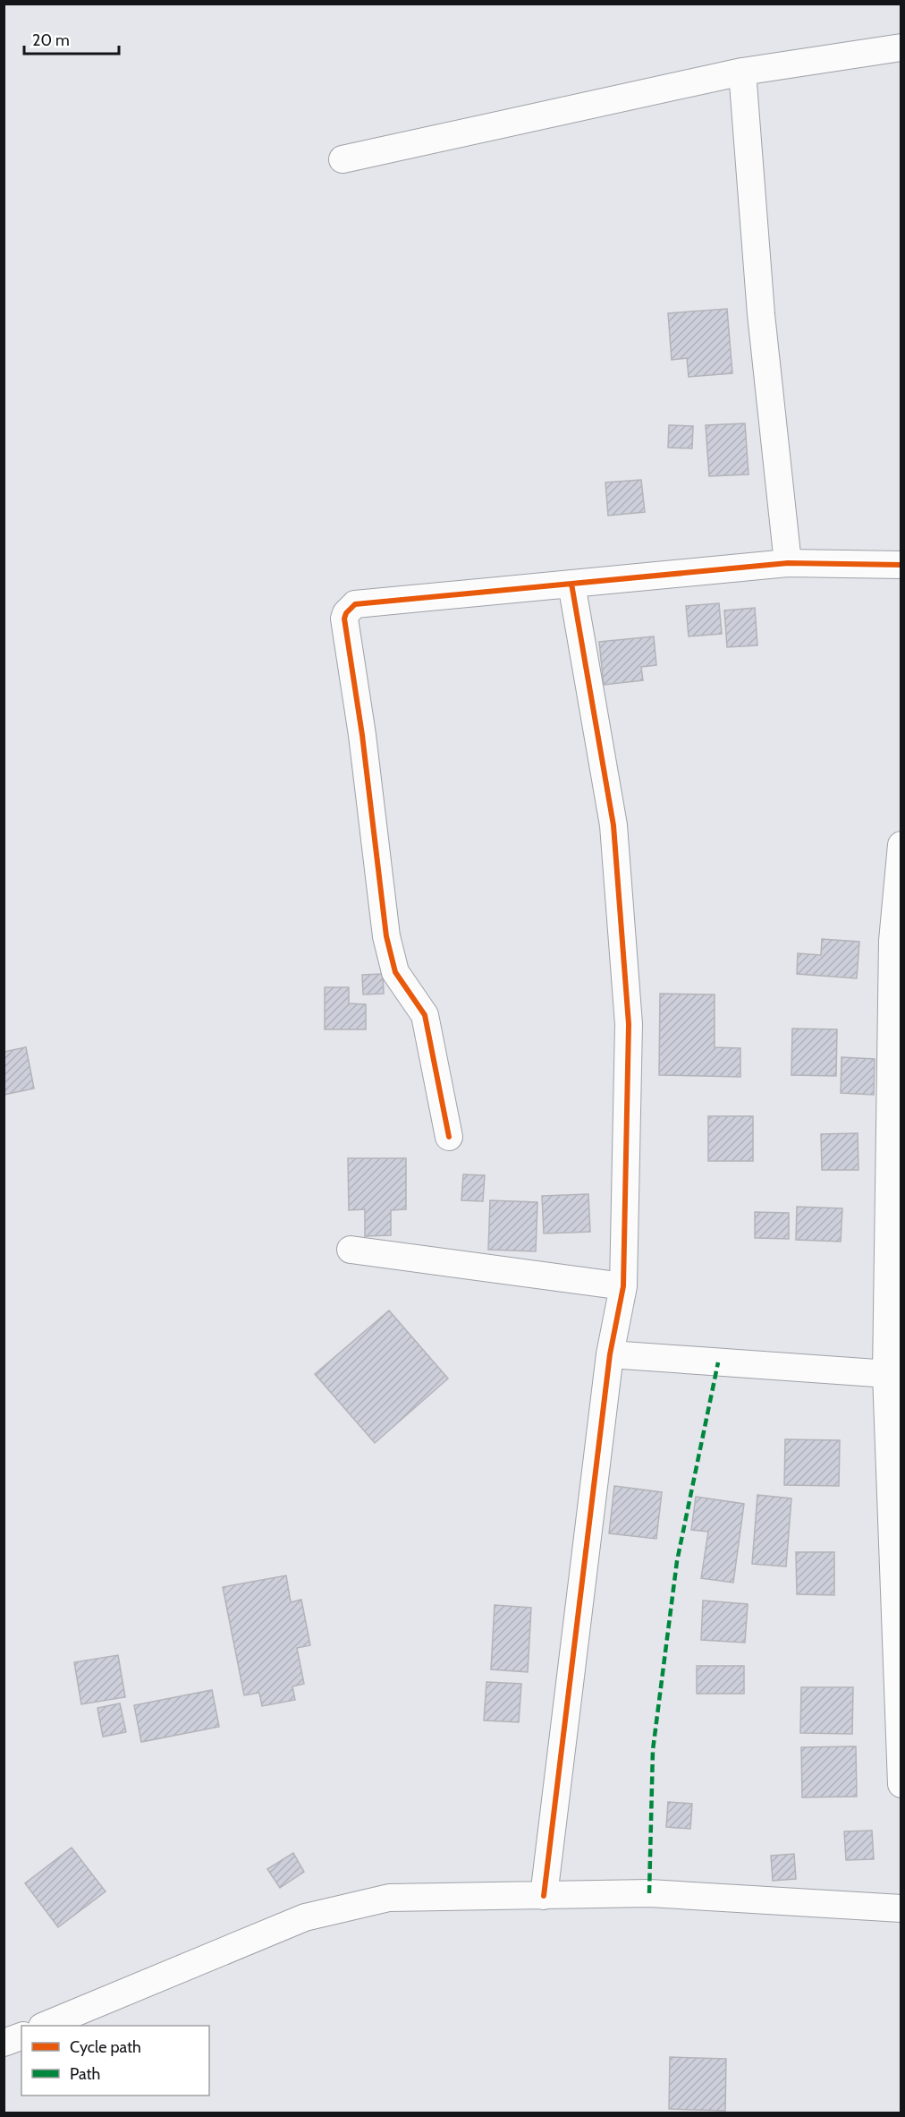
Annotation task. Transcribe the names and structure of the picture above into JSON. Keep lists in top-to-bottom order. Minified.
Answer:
{"legend":["Cycle path","Path"],"scale_bar":"20 m"}
